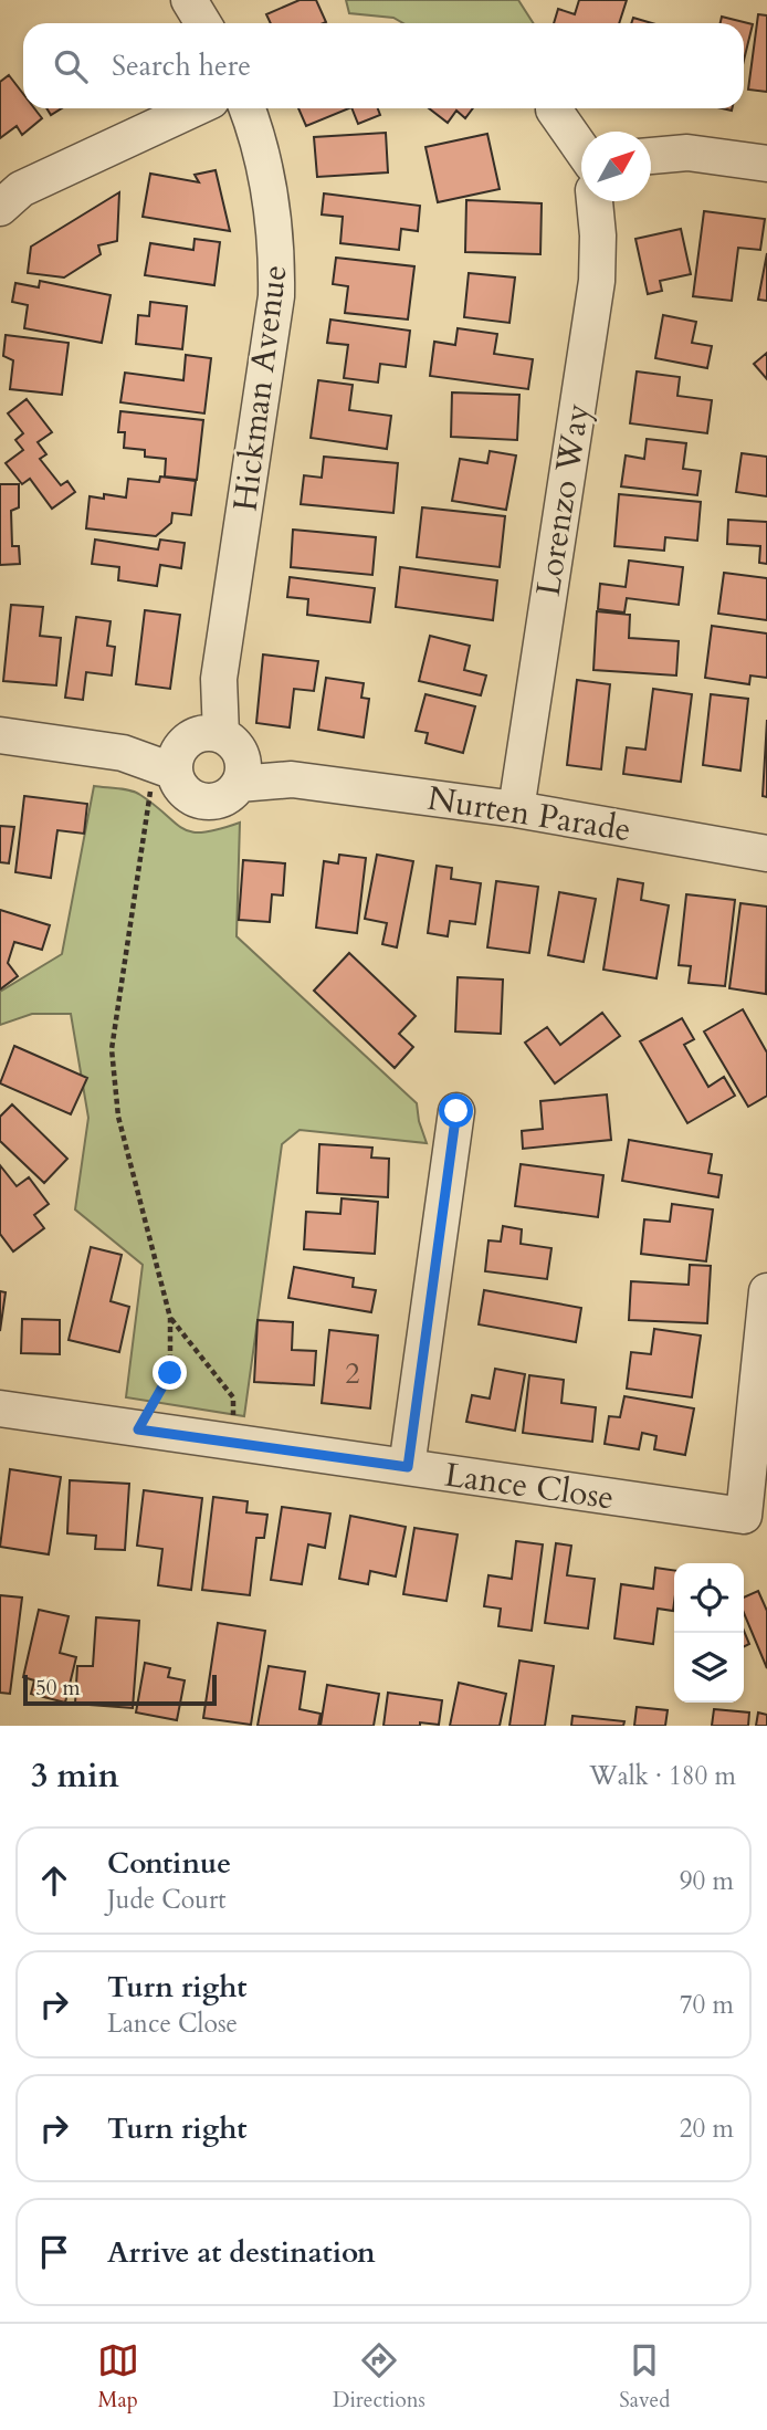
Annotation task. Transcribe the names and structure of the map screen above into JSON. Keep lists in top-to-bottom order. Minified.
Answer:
{"streets":{"street":["Hickman Avenue","Lorenzo Way","Nurten Parade","Lance Close"]},"crossings":[["Hickman Avenue","Nurten Parade"],["Lorenzo Way","Nurten Parade"]],"house_numbers":["2"],"scale_bar":"50 m","north":"top right","page":{"search":"Search here","scale":"50 m","heading":["3 min","Walk · 180 m"],"list":[["Continue","Jude Court","90 m"],["Turn right","Lance Close","70 m"],["Turn right","20 m"],"Arrive at destination"],"nav":["Map","Directions","Saved"]}}
